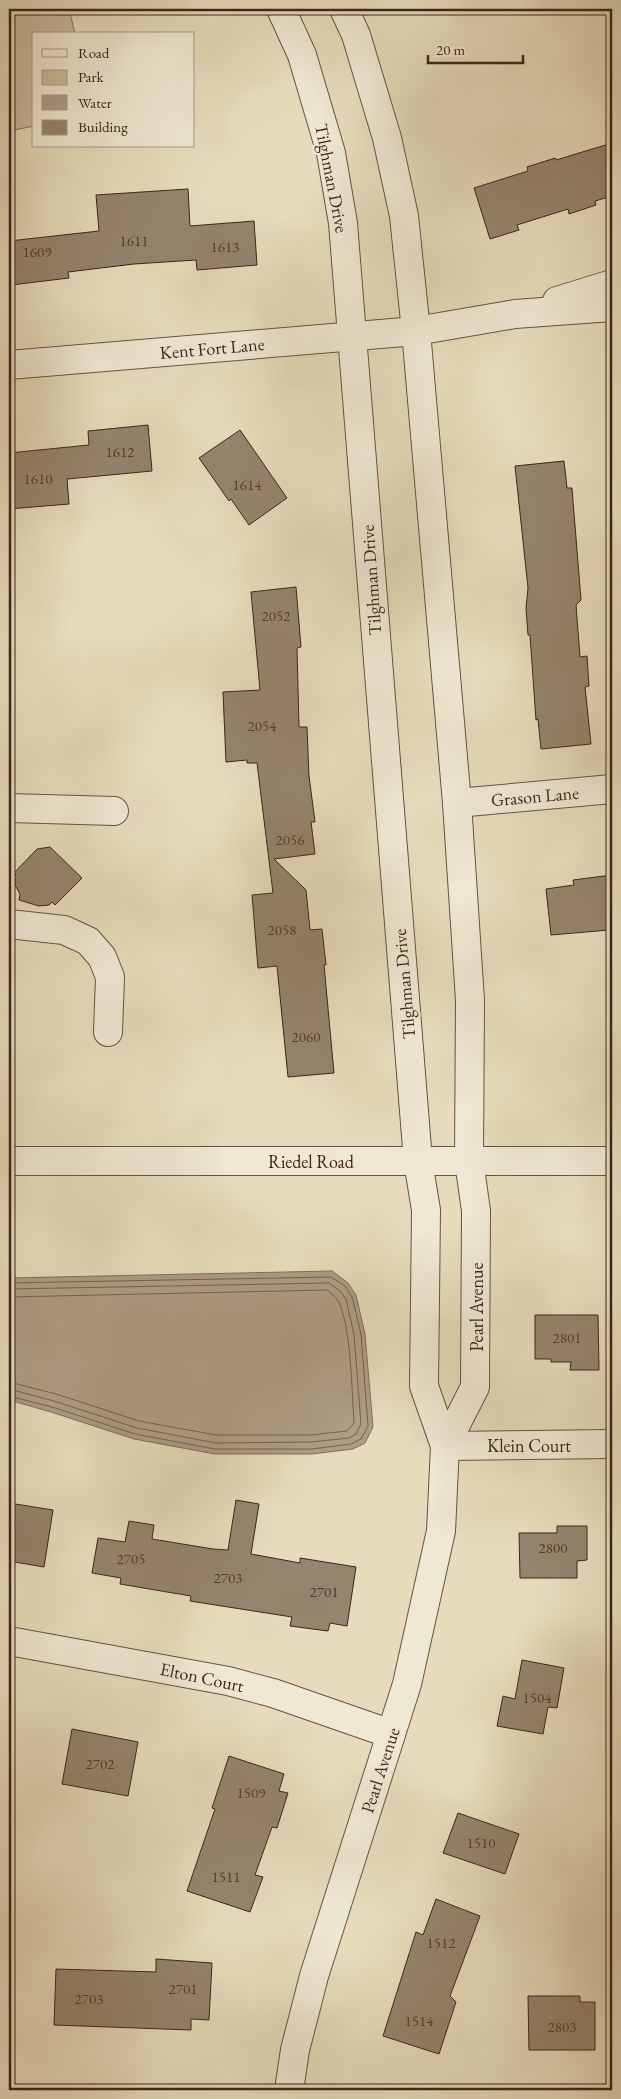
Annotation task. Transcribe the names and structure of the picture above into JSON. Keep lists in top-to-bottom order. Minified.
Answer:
{"streets":{"street":["Tilghman Drive","Kent Fort Lane","Grason Lane","Riedel Road","Pearl Avenue","Klein Court","Elton Court"]},"crossings":[["Tilghman Drive","Kent Fort Lane"],["Tilghman Drive","Riedel Road"],["Tilghman Drive","Pearl Avenue"],["Riedel Road","Pearl Avenue"],["Pearl Avenue","Klein Court"],["Pearl Avenue","Elton Court"]],"house_numbers":["1611","1613","1609","1612","1610","1614","2052","2054","2056","2058","2060","2801","2800","2705","2703","2701","1504","2702","1509","1510","1511","1512","2701","2703","1514","2803"],"legend":["Road","Park","Water","Building"],"scale_bar":"20 m"}
